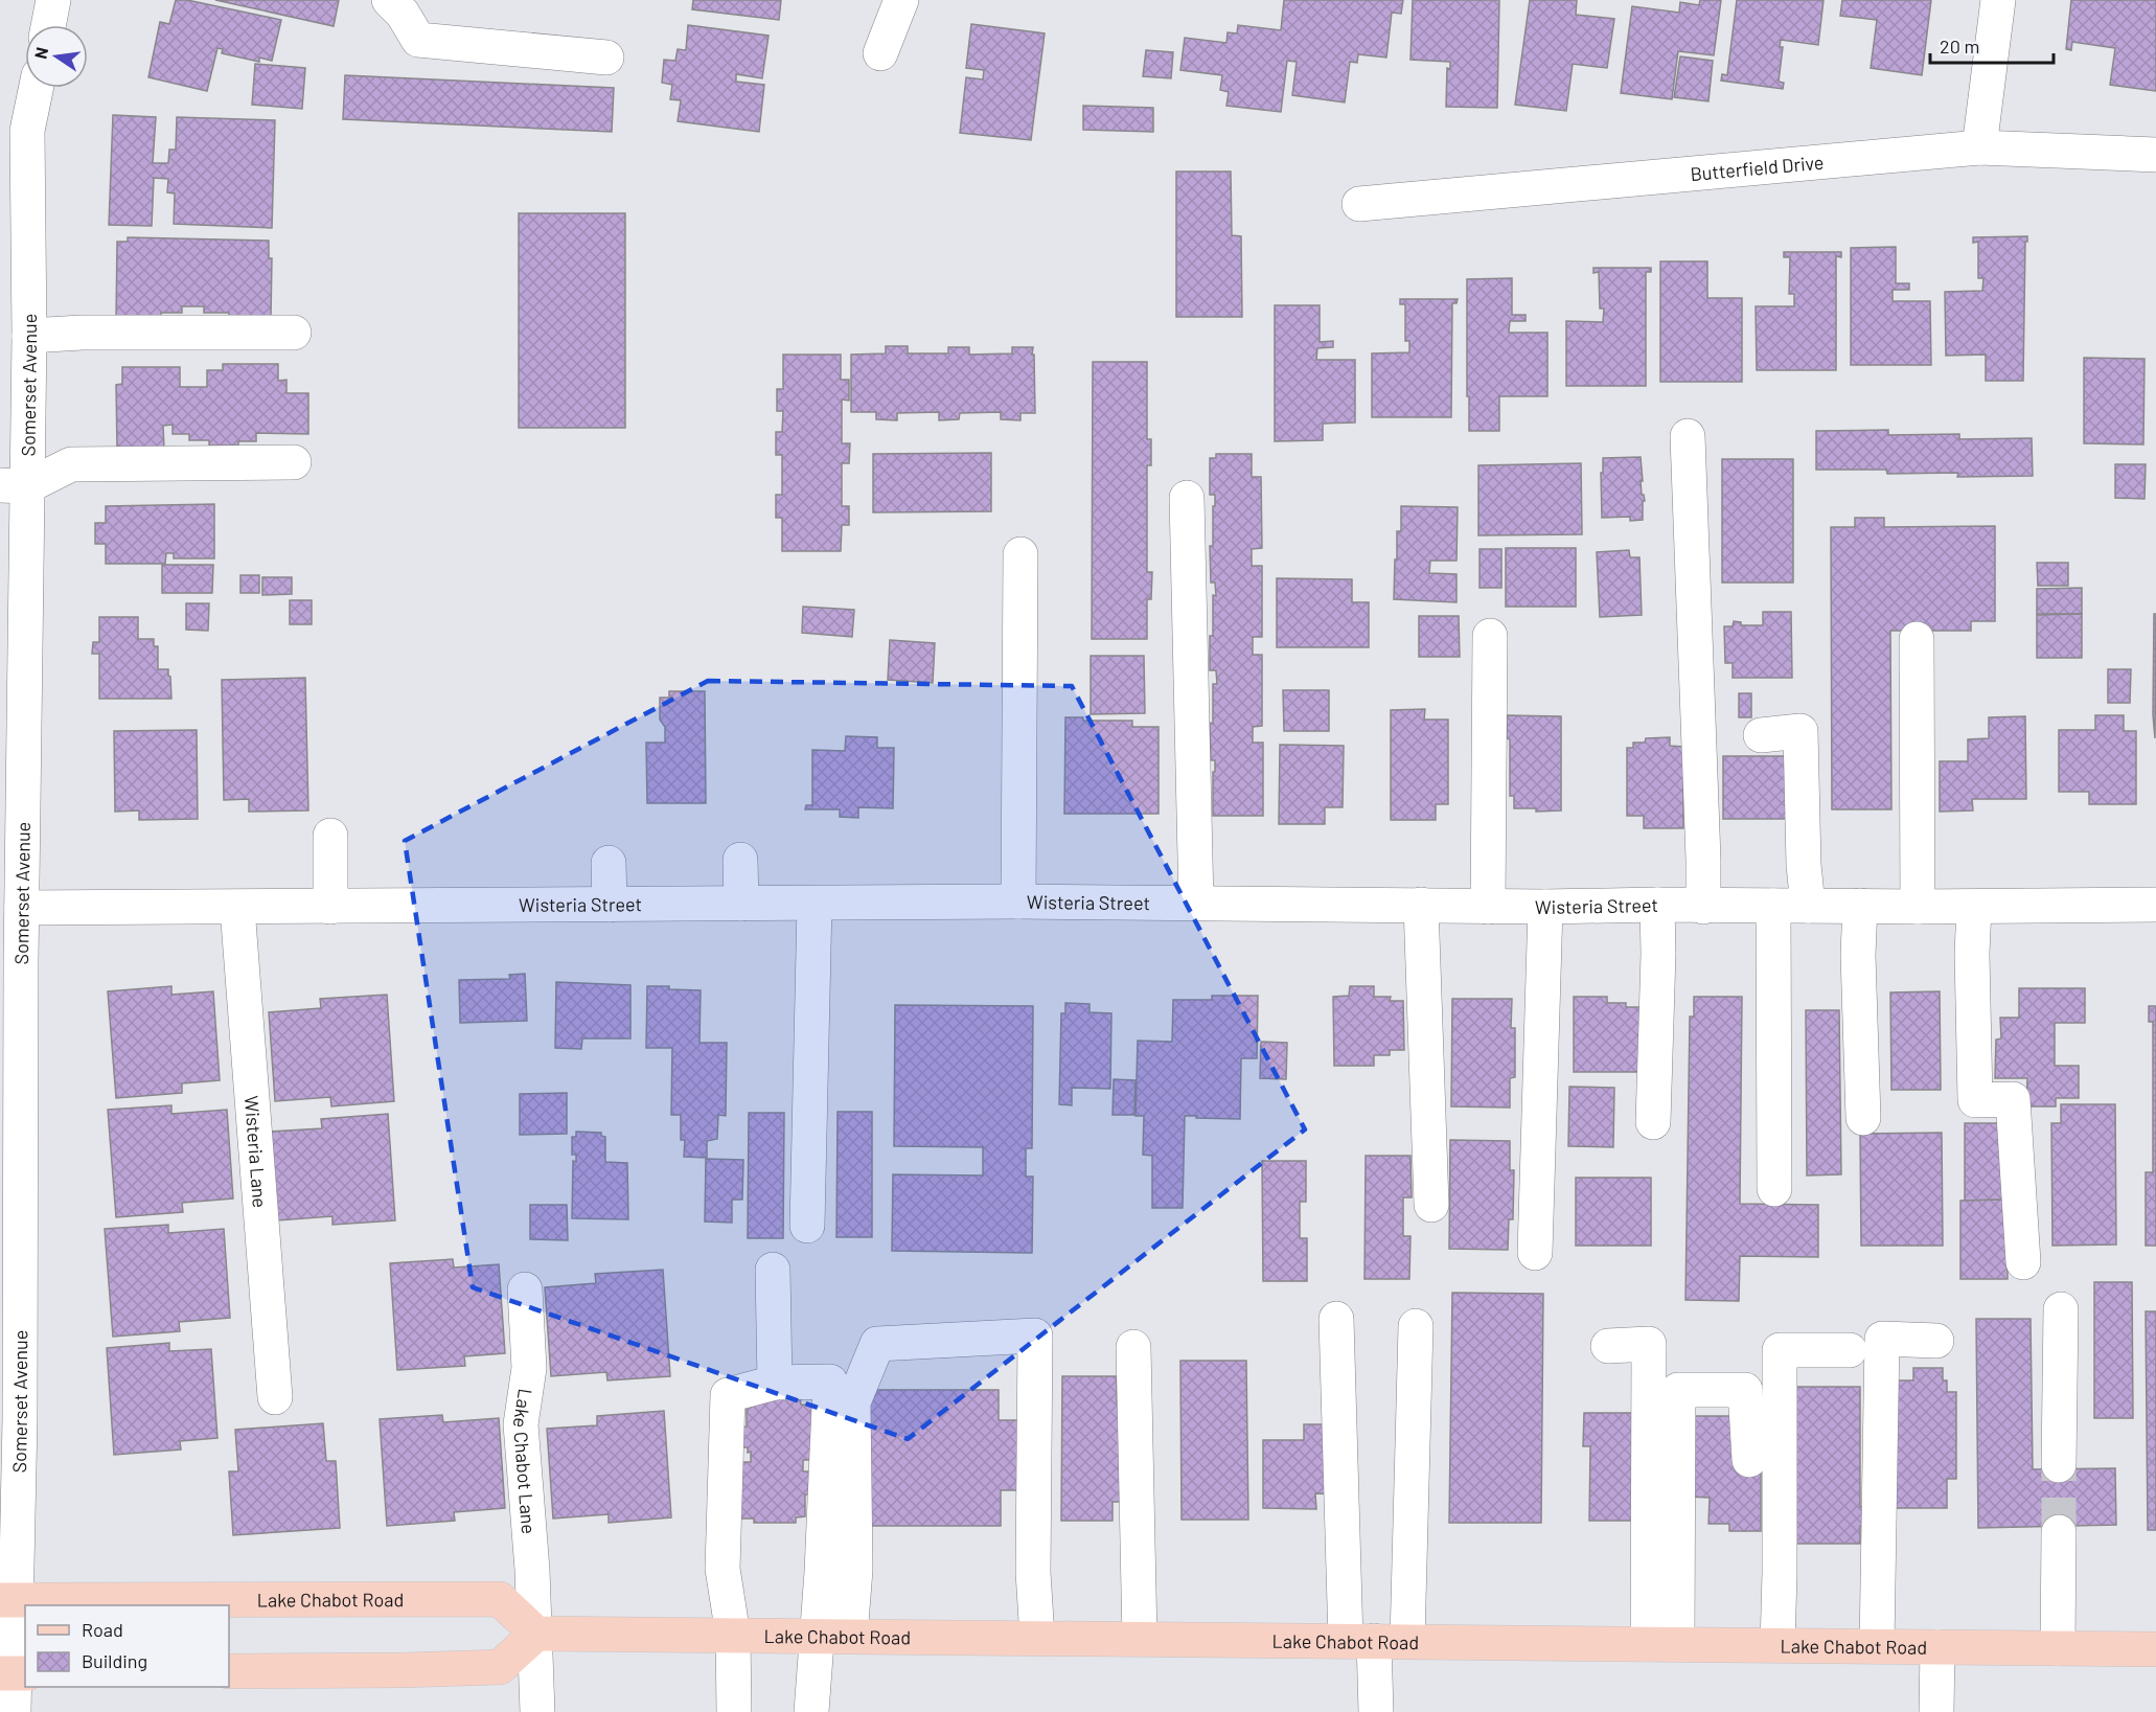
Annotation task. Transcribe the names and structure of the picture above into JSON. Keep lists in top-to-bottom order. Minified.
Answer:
{"streets":{"main road":["Lake Chabot Road"],"street":["Butterfield Drive","Somerset Avenue","Wisteria Street","Wisteria Lane","Lake Chabot Lane"]},"crossings":[["Somerset Avenue","Wisteria Street"],["Somerset Avenue","Lake Chabot Road"],["Wisteria Street","Wisteria Lane"],["Lake Chabot Lane","Lake Chabot Road"]],"legend":["Road","Building"],"scale_bar":"20 m","north":"left"}
